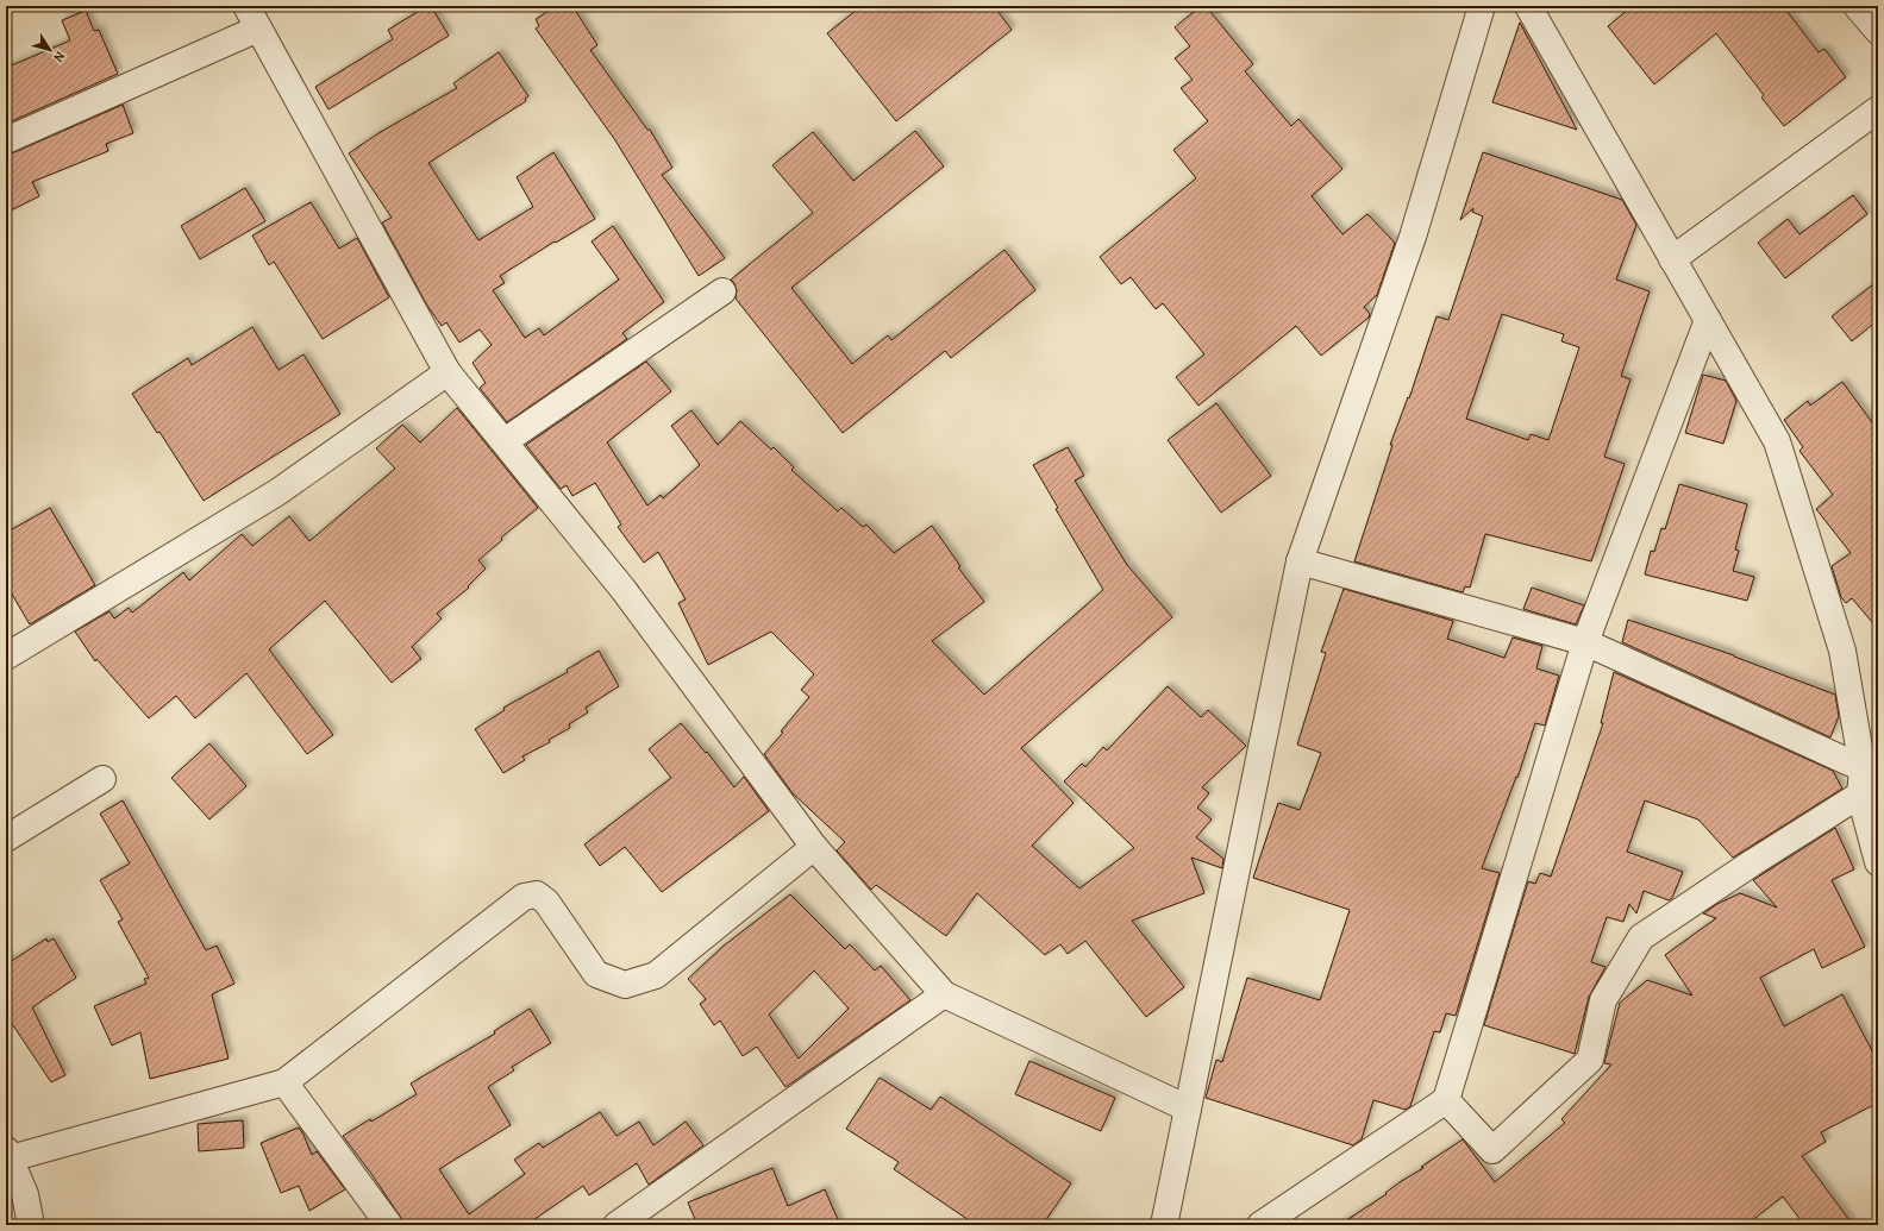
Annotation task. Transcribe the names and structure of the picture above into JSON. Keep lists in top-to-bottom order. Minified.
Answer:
{"north":"bottom right"}
